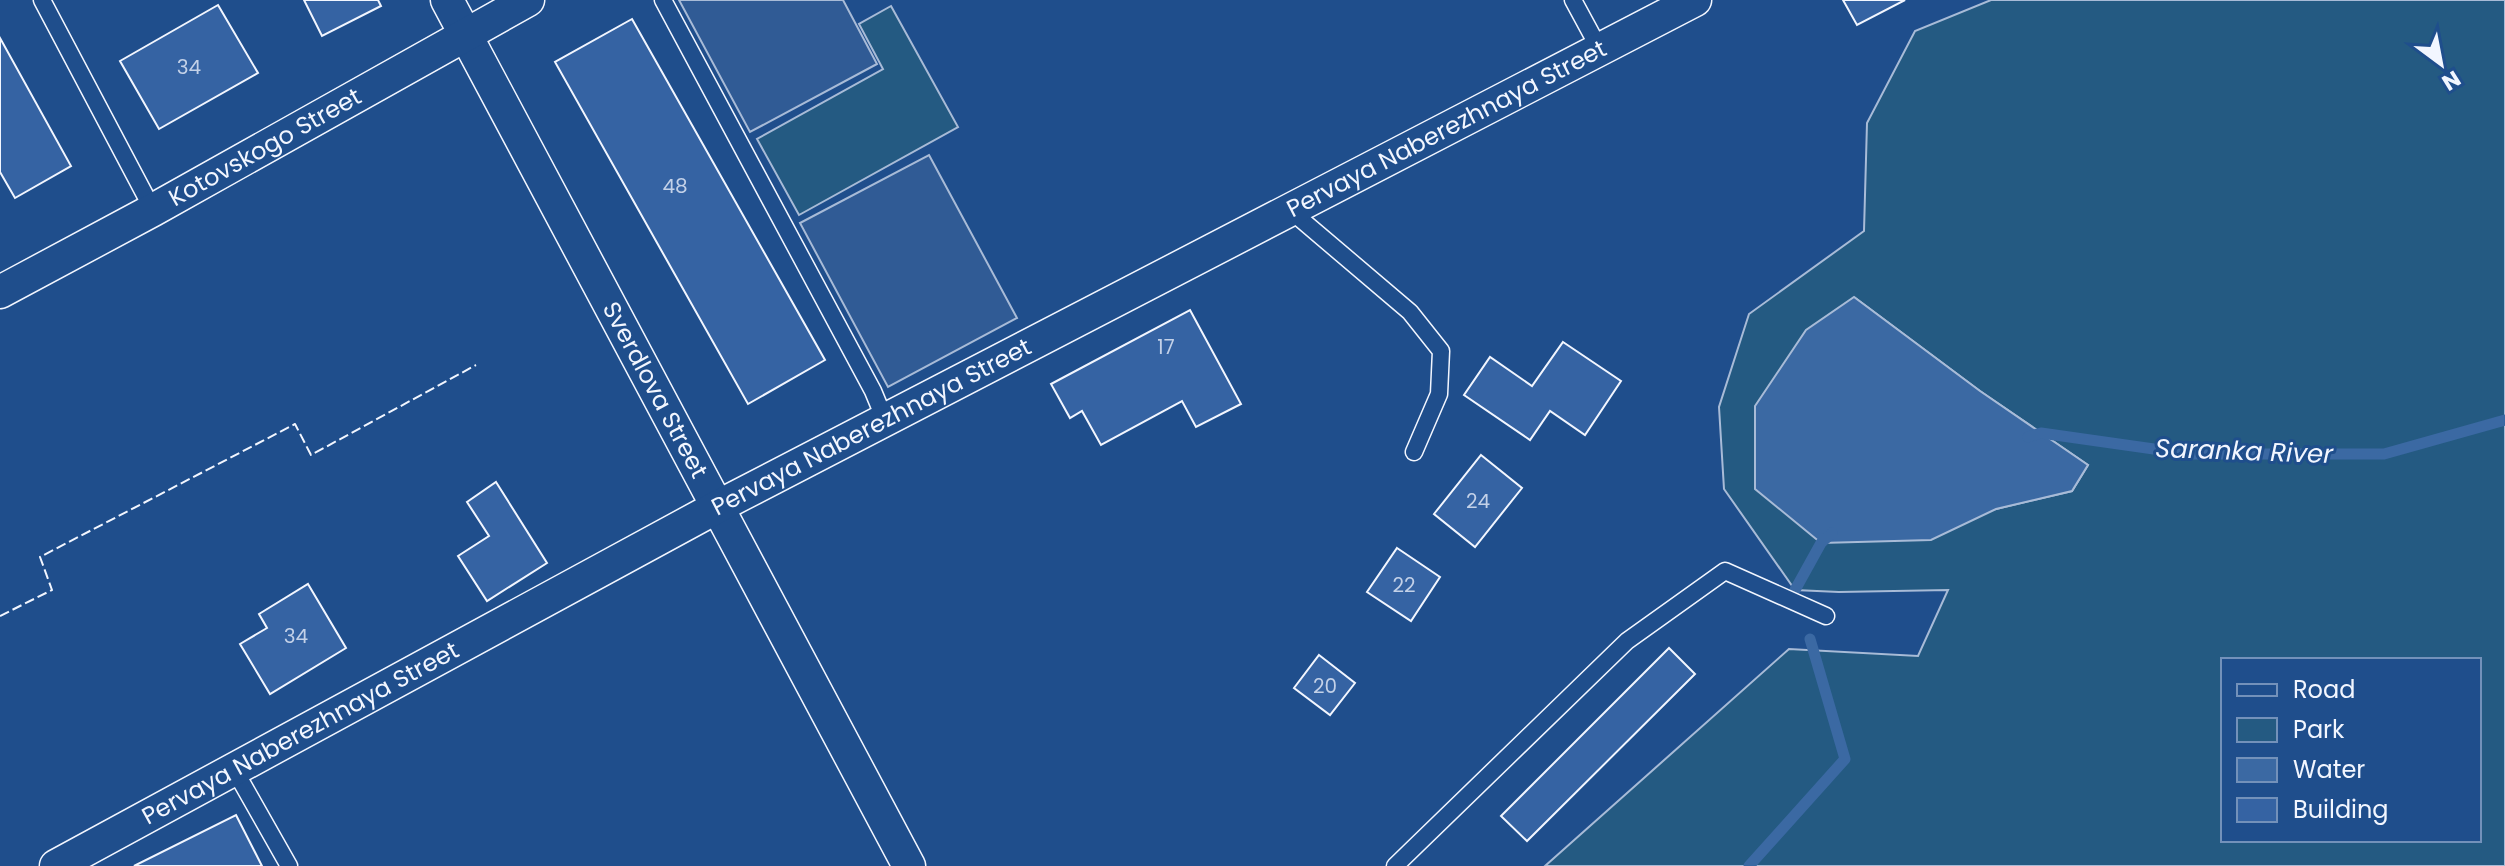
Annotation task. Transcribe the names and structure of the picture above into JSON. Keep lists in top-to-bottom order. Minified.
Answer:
{"streets":{"street":["Pervaya Naberezhnaya Street","Kotovskogo Street","Sverdlova Street"]},"crossings":[["Pervaya Naberezhnaya Street","Sverdlova Street"],["Kotovskogo Street","Sverdlova Street"]],"water":["Saranka River"],"house_numbers":["34","48","17","24","22","34","20"],"legend":["Road","Park","Water","Building"],"north":"bottom right"}
